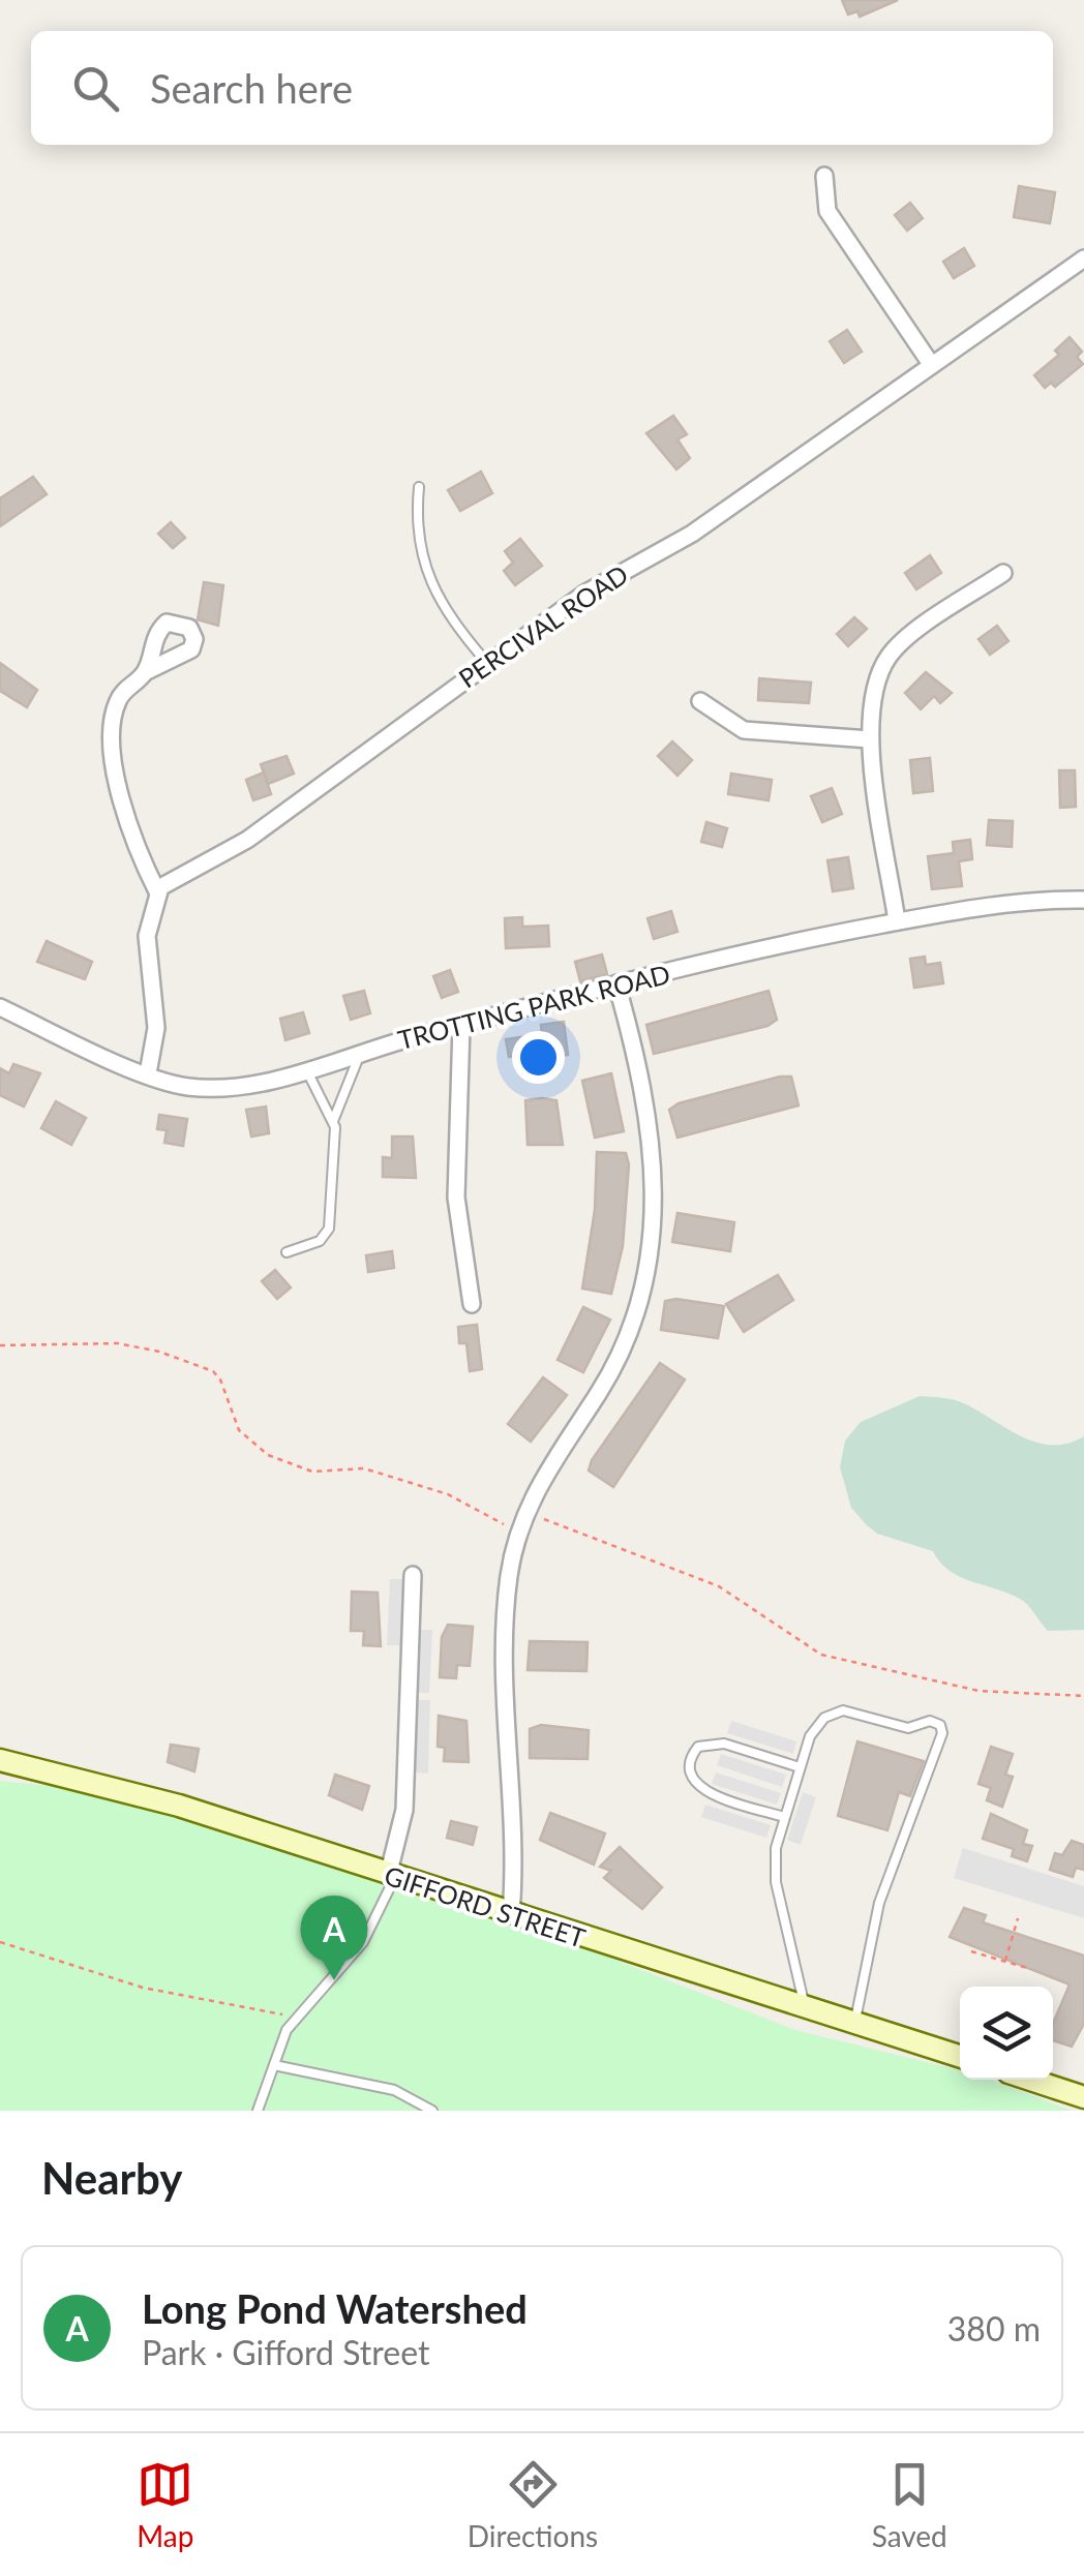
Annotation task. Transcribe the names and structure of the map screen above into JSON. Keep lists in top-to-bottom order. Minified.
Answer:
{"streets":{"main road":["GIFFORD STREET"],"street":["PERCIVAL ROAD","TROTTING PARK ROAD"]},"page":{"search":"Search here","pins":"A","heading":"Nearby","list":[{"mark":"A","name":"Long Pond Watershed","note":"Park · Gifford Street","value":"380 m"}],"nav":["Map","Directions","Saved"]}}
